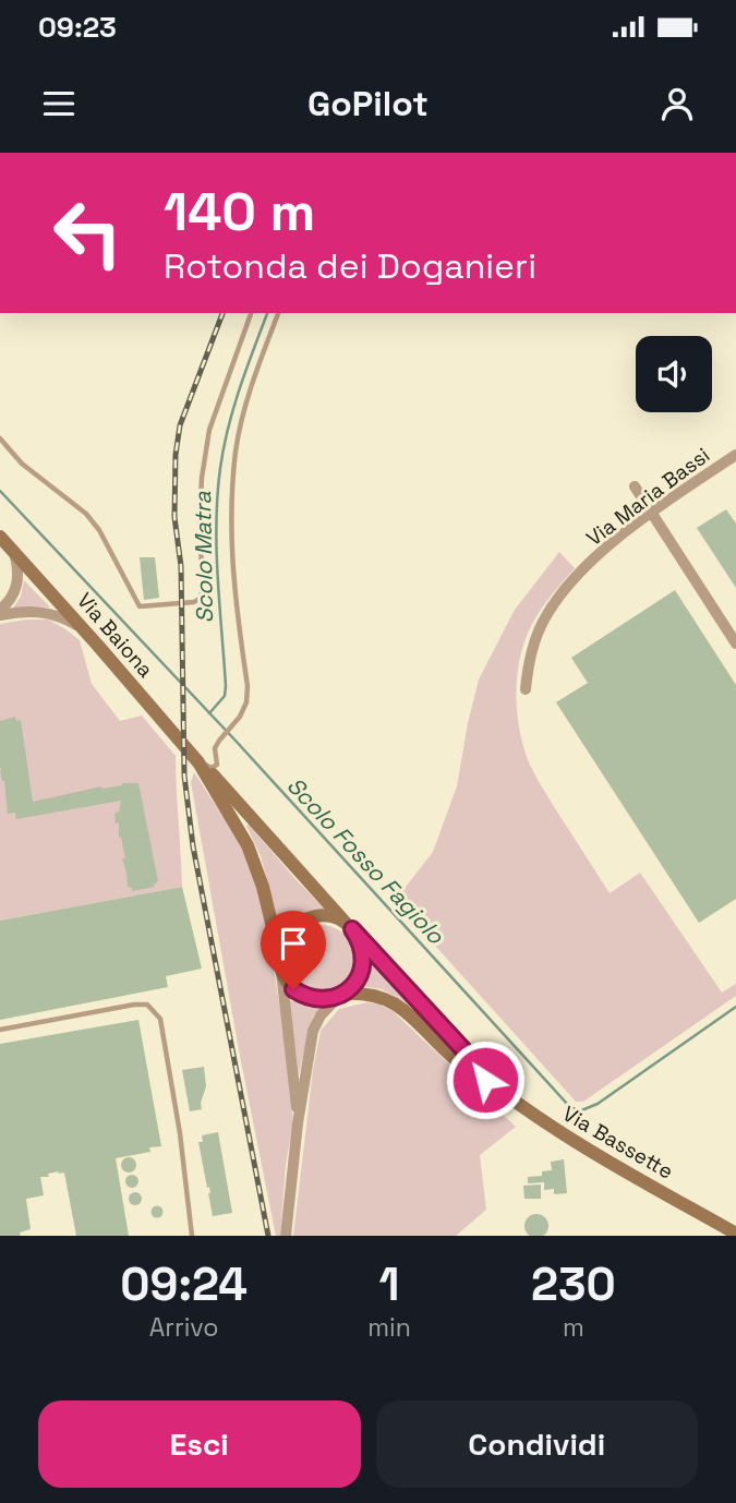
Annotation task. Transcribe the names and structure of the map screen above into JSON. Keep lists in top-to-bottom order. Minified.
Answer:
{"streets":{"main road":["Via Baiona","Via Bassette"],"street":["Via Maria Bassi"]},"crossings":[["Via Baiona","Via Bassette"]],"water":["Scolo Matra","Scolo Fosso Fagiolo"],"page":{"status":"09:23","header":"GoPilot","turn":["140 m","Rotonda dei Doganieri"],"eta":["09:24","Arrivo","1","min","230","m"],"buttons":["Esci","Condividi"]}}
